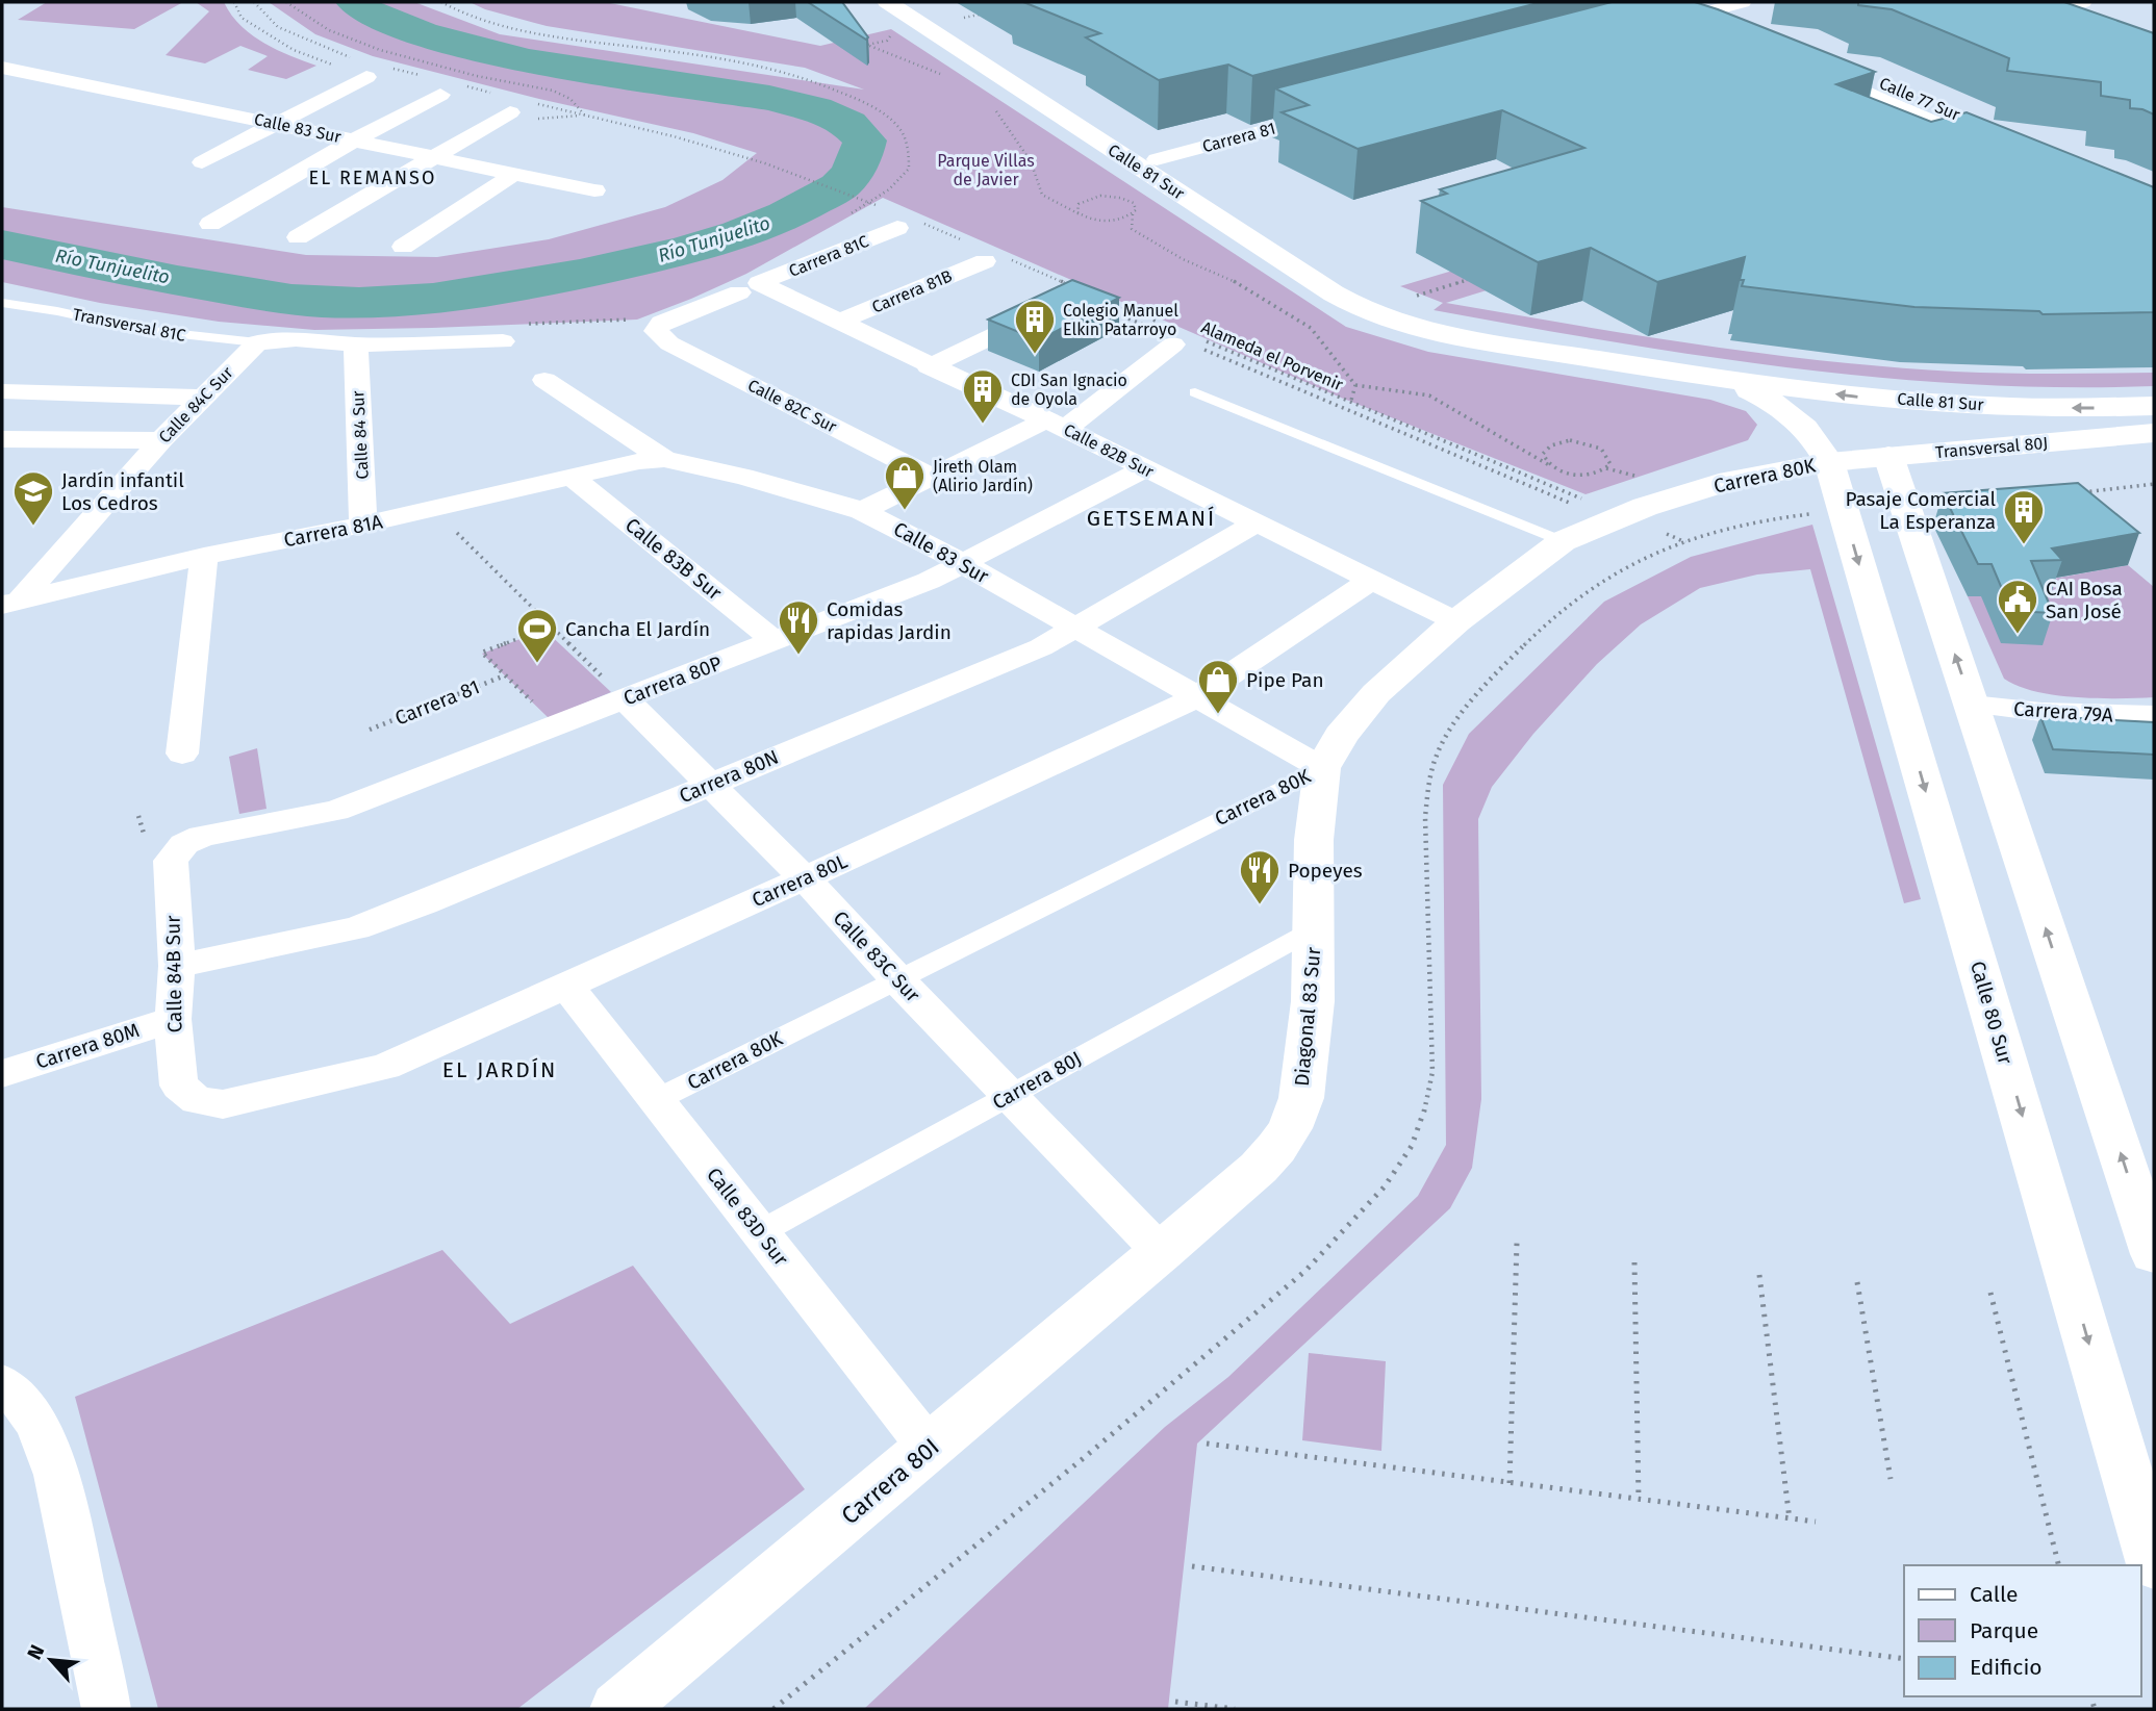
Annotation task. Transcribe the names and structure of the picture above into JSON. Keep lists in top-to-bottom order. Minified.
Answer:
{"streets":{"street":["Calle 77 Sur","Calle 83 Sur","Carrera 81","Calle 81 Sur","Carrera 81C","Carrera 81B","Calle 84C Sur","Calle 82C Sur","Calle 84 Sur","Transversal 80J","Calle 82B Sur","Carrera 80K","Carrera 81A","Calle 83B Sur","Carrera 80P","Carrera 79A","Carrera 80N","Carrera 80L","Calle 83C Sur","Calle 84B Sur","Calle 80 Sur","Diagonal 83 Sur","Carrera 80M","Carrera 80J","Calle 83D Sur","Carrera 80I"],"lane":["Transversal 81C"],"path":["Alameda el Porvenir"]},"crossings":[["Calle 83 Sur","Carrera 80K"],["Calle 83 Sur","Carrera 81A"],["Calle 83 Sur","Carrera 80P"],["Calle 83 Sur","Carrera 80N"],["Calle 83 Sur","Carrera 80L"],["Calle 83 Sur","Diagonal 83 Sur"],["Carrera 81","Calle 81 Sur"],["Calle 81 Sur","Transversal 80J"],["Calle 81 Sur","Carrera 80K"],["Calle 81 Sur","Calle 80 Sur"],["Carrera 81C","Calle 82C Sur"],["Carrera 81C","Calle 82B Sur"],["Carrera 81B","Calle 82B Sur"],["Transversal 81C","Calle 84C Sur"],["Alameda el Porvenir","Carrera 80K"],["Calle 84C Sur","Carrera 81A"],["Calle 84 Sur","Carrera 81A"],["Transversal 80J","Carrera 80K"],["Transversal 80J","Calle 80 Sur"],["Calle 82B Sur","Carrera 80K"],["Calle 82B Sur","Carrera 80P"],["Calle 82B Sur","Carrera 80N"],["Calle 82B Sur","Carrera 80L"],["Carrera 80K","Calle 83C Sur"],["Carrera 80K","Calle 80 Sur"],["Carrera 80K","Diagonal 83 Sur"],["Carrera 80K","Calle 83D Sur"],["Carrera 81A","Calle 83B Sur"],["Calle 83B Sur","Carrera 80P"],["Carrera 80P","Calle 83C Sur"],["Carrera 80P","Calle 84B Sur"],["Carrera 80N","Calle 83C Sur"],["Carrera 80N","Calle 84B Sur"],["Carrera 80L","Calle 83C Sur"],["Carrera 80L","Calle 84B Sur"],["Carrera 80L","Calle 83D Sur"],["Calle 83C Sur","Diagonal 83 Sur"],["Calle 83C Sur","Carrera 80J"],["Calle 83C Sur","Carrera 80I"],["Calle 84B Sur","Carrera 80M"],["Diagonal 83 Sur","Carrera 80J"],["Diagonal 83 Sur","Carrera 80I"],["Carrera 80J","Calle 83D Sur"],["Calle 83D Sur","Carrera 80I"]],"districts":["EL REMANSO","GETSEMANÍ","EL JARDÍN"],"water":["Río Tunjuelito"],"parks":["Parque Villas de Javier"],"places":{"building":["Colegio Manuel Elkin Patarroyo","CDI San Ignacio de Oyola","Pasaje Comercial La Esperanza"],"shop":["Jireth Olam (Alirio Jardín)","Pipe Pan"],"school or university":["Jardín infantil Los Cedros"],"public building":["CAI Bosa San José"],"restaurant":["Comidas rapidas Jardin","Popeyes"],"sports":["Cancha El Jardín"]},"legend":["Calle","Parque","Edificio"],"north":"top left"}
